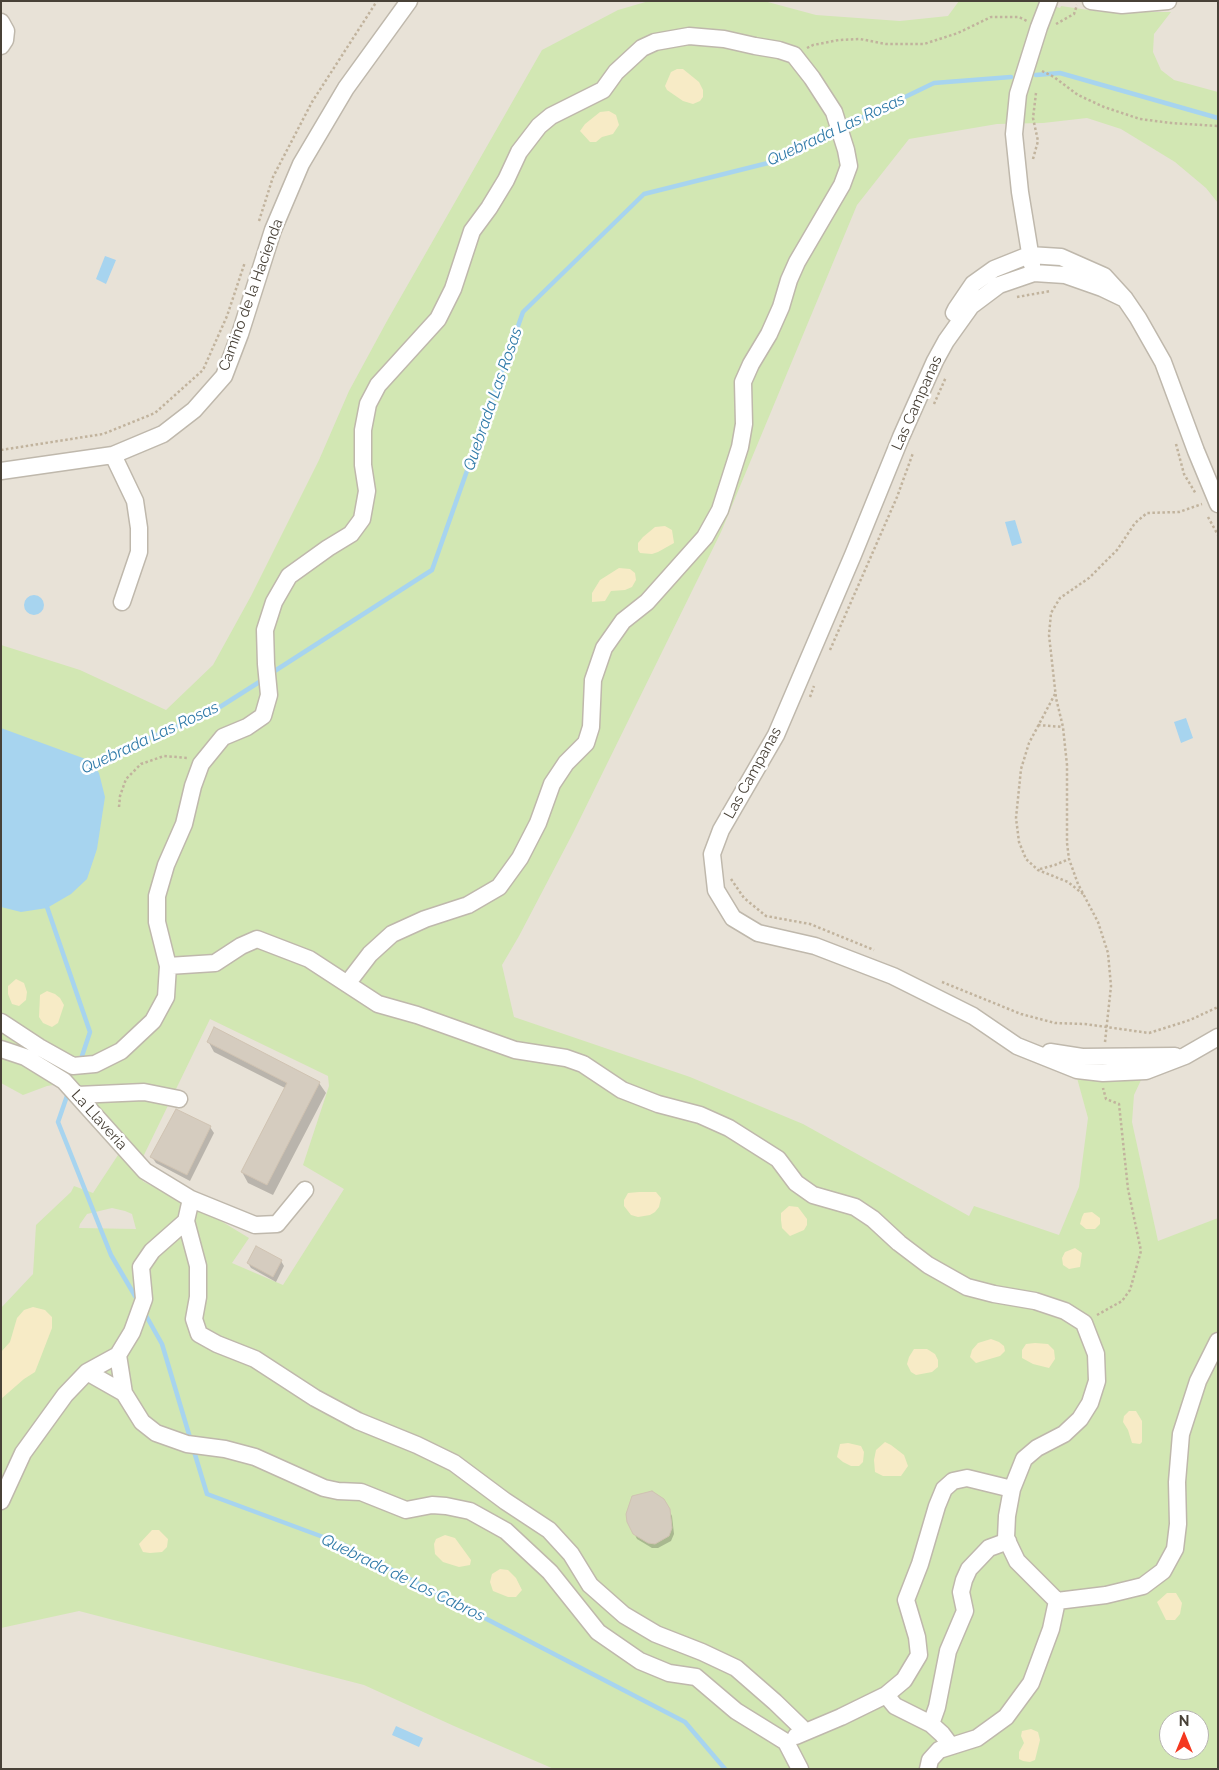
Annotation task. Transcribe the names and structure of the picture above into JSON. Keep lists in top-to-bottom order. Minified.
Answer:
{"streets":{"street":["Camino de la Hacienda","Las Campanas","La Llaveria"]},"water":["Quebrada Las Rosas","Quebrada de Los Cabros"],"north":"top"}
